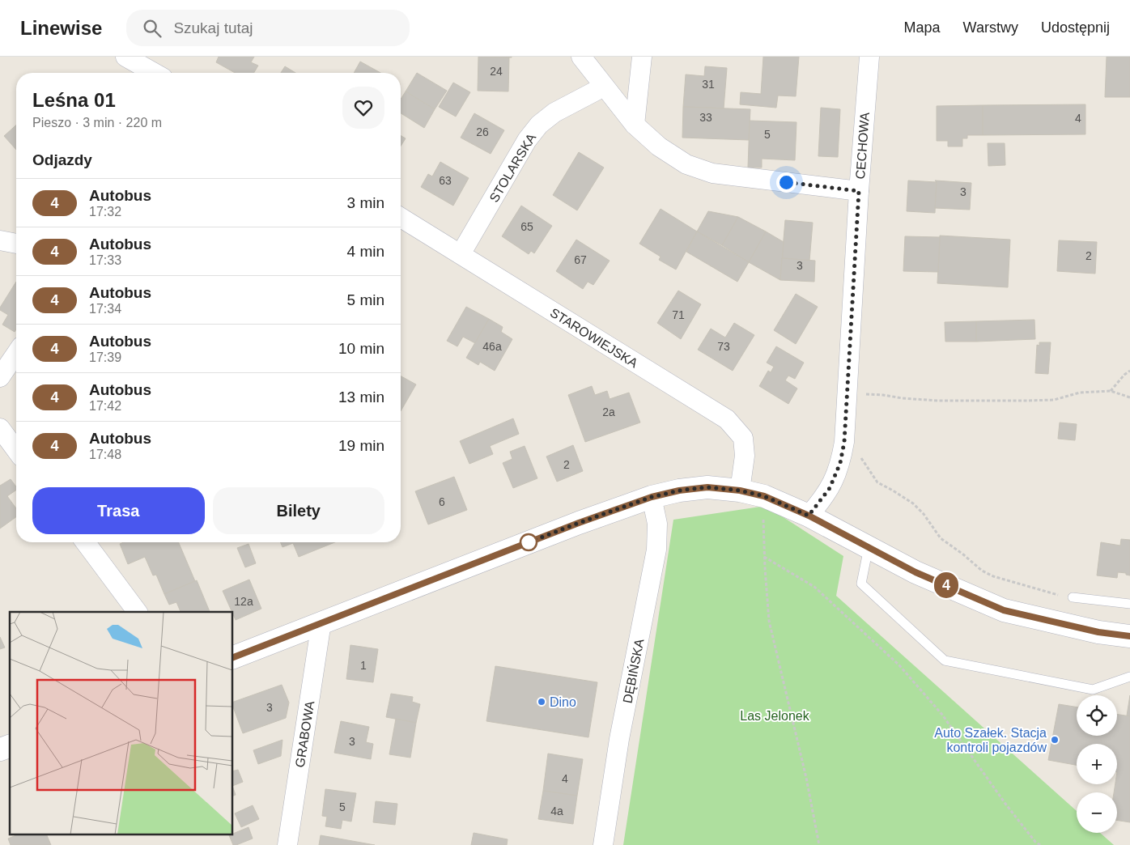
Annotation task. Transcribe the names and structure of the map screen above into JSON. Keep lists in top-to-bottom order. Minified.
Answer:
{"streets":{"street":["CECHOWA","STOLARSKA","STAROWIEJSKA","DĘBIŃSKA","GRABOWA"]},"crossings":[["STOLARSKA","STAROWIEJSKA"]],"parks":["Las Jelonek"],"places":["Dino","Auto Szałek. Stacja kontroli pojazdów"],"lines":["bus line 4"],"house_numbers":["24","31","33","4","26","5","63","3","65","2","67","3","71","46a","73","2a","2","6","12a","1","3","3","4","5","4a"],"page":{"header":"Linewise","search":"Szukaj tutaj","nav":["Mapa","Warstwy","Udostępnij"],"on_map":"4","heading":[["Leśna 01","Pieszo · 3 min · 220 m"],"Odjazdy"],"list":[{"mark":"4","name":"Autobus","note":"17:32","value":"3 min"},{"mark":"4","name":"Autobus","note":"17:33","value":"4 min"},{"mark":"4","name":"Autobus","note":"17:34","value":"5 min"},{"mark":"4","name":"Autobus","note":"17:39","value":"10 min"},{"mark":"4","name":"Autobus","note":"17:42","value":"13 min"},{"mark":"4","name":"Autobus","note":"17:48","value":"19 min"}],"buttons":["Trasa","Bilety"],"map_buttons":["+","−"]}}
